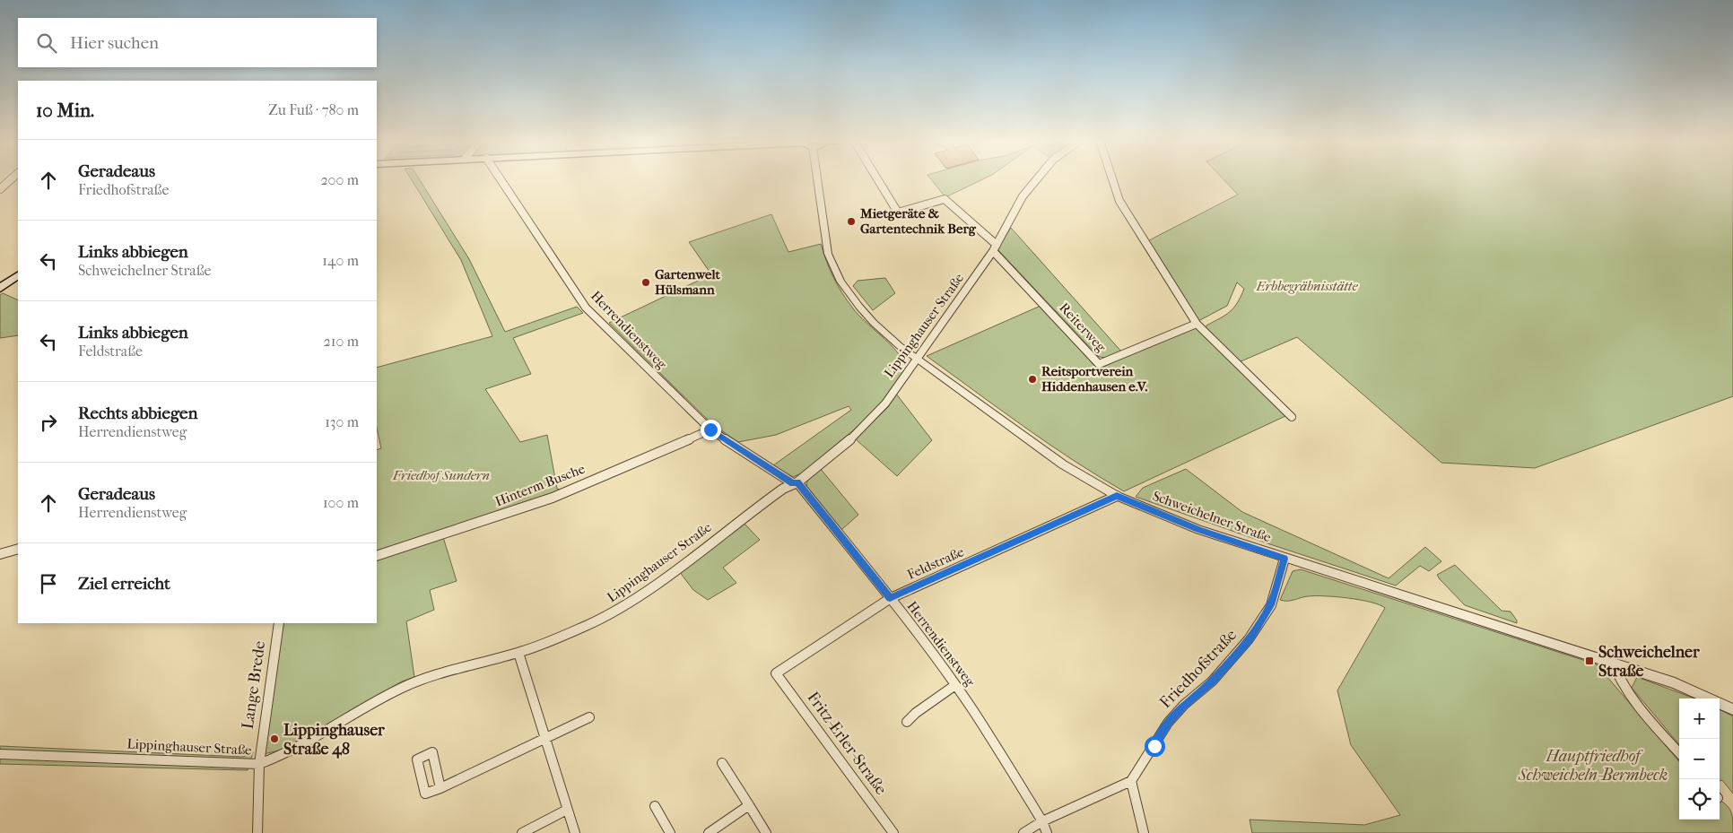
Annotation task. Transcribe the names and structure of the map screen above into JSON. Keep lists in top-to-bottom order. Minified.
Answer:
{"streets":{"street":["Lippinghauser Straße","Reiterweg","Herrendienstweg","Hinterm Busche","Schweichelner Straße","Feldstraße","Friedhofstraße","Lange Brede","Fritz-Erler-Straße"]},"crossings":[["Lippinghauser Straße","Reiterweg"],["Lippinghauser Straße","Herrendienstweg"],["Lippinghauser Straße","Schweichelner Straße"],["Lippinghauser Straße","Lange Brede"],["Herrendienstweg","Hinterm Busche"],["Herrendienstweg","Feldstraße"],["Schweichelner Straße","Feldstraße"],["Schweichelner Straße","Friedhofstraße"],["Feldstraße","Fritz-Erler-Straße"]],"parks":["Erbbegräbnisstätte","Friedhof Sundern","Hauptfriedhof Schweicheln-Bermbeck"],"places":{"other":["Mietgeräte & Gartentechnik Berg","Gartenwelt Hülsmann","Reitsportverein Hiddenhausen e.V.","Lippinghauser Straße 48"],"transit":["Schweichelner Straße"]},"page":{"search":"Hier suchen","heading":["10 Min.","Zu Fuß · 780 m"],"list":[["Geradeaus","Friedhofstraße","200 m"],["Links abbiegen","Schweichelner Straße","140 m"],["Links abbiegen","Feldstraße","210 m"],["Rechts abbiegen","Herrendienstweg","130 m"],["Geradeaus","Herrendienstweg","100 m"],"Ziel erreicht"],"map_buttons":["+","−"]}}
